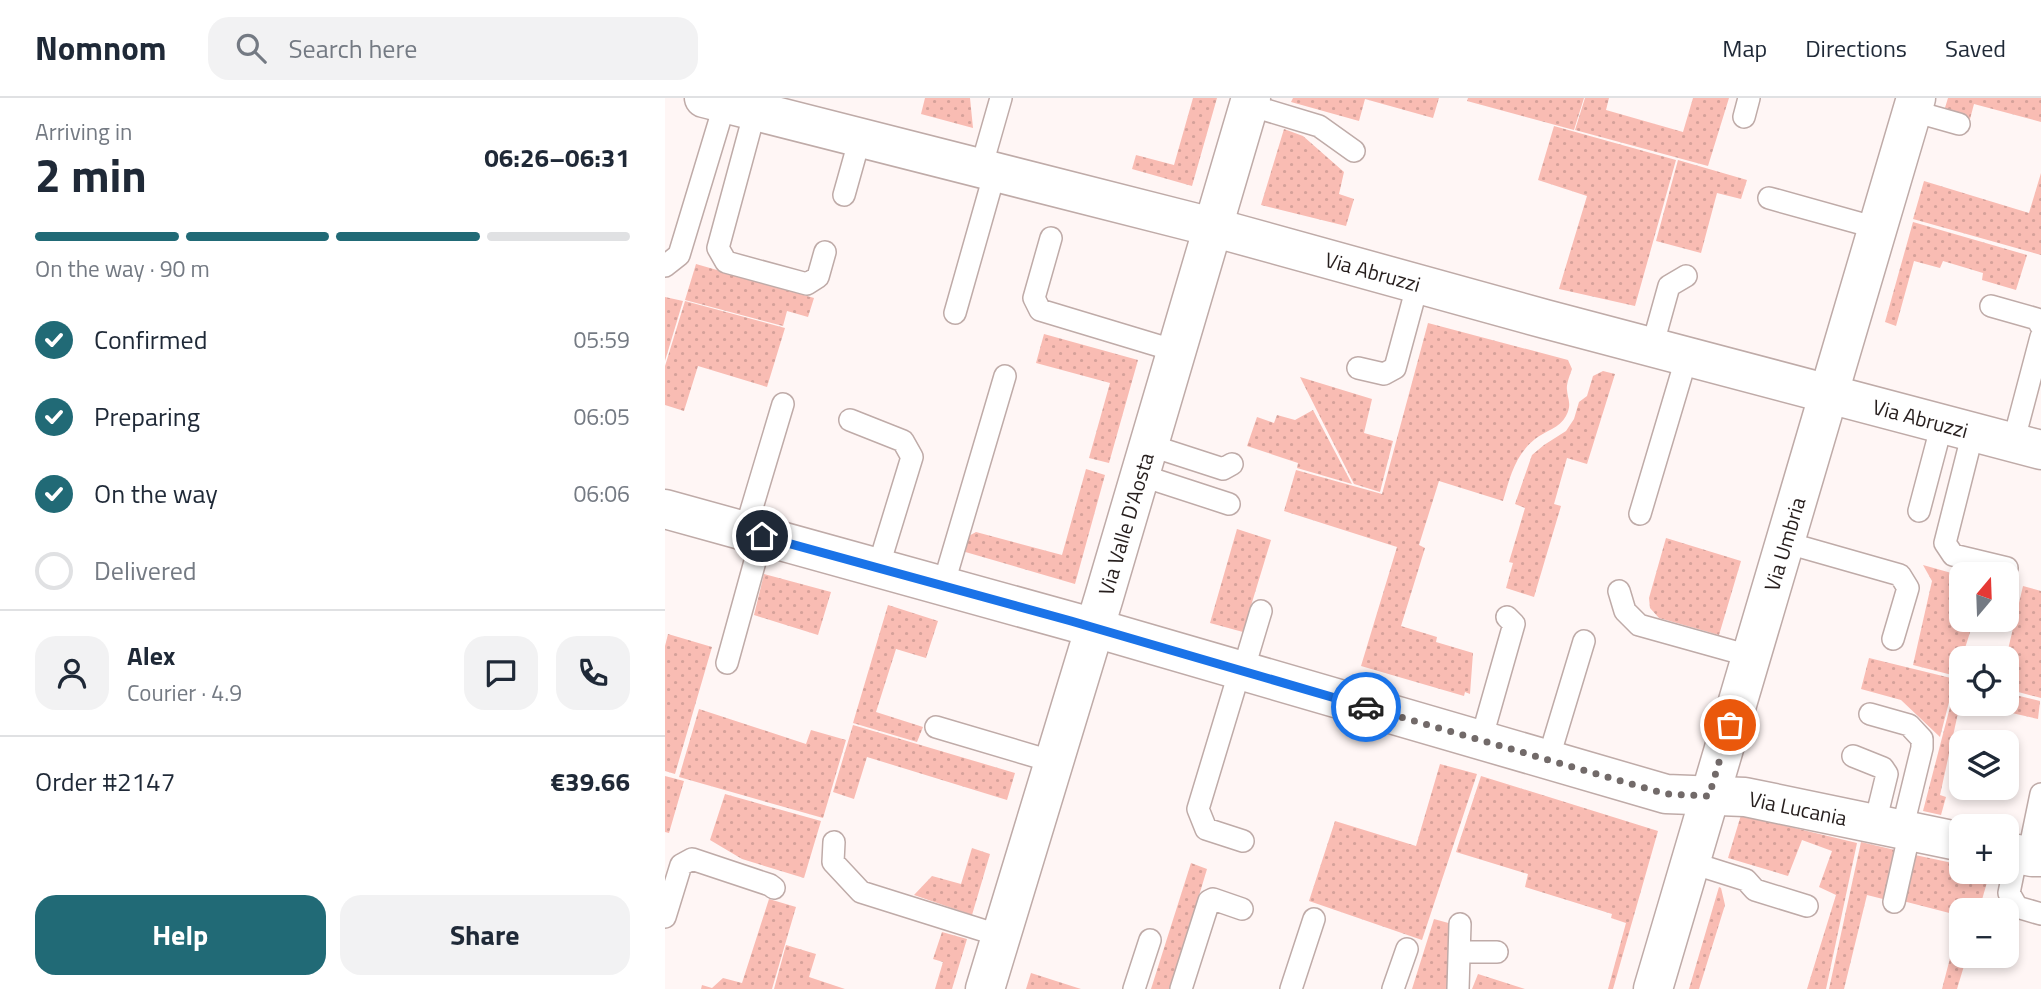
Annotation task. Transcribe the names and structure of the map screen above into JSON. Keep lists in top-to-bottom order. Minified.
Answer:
{"streets":{"street":["Via Abruzzi","Via Valle D'Aosta","Via Umbria","Via Lucania"]},"crossings":[["Via Abruzzi","Via Valle D'Aosta"],["Via Abruzzi","Via Umbria"],["Via Valle D'Aosta","Via Lucania"],["Via Umbria","Via Lucania"]],"north":"top","page":{"header":"Nomnom","search":"Search here","nav":["Map","Directions","Saved"],"heading":["2 min","Arriving in","06:26–06:31"],"panel":["Alex","Courier · 4.9","Order #2147","€39.66"],"bar":"On the way · 90 m","list":[["Confirmed","05:59"],["Preparing","06:05"],["On the way","06:06"],"Delivered"],"map_buttons":["+","−"],"buttons":["Help","Share"]}}
